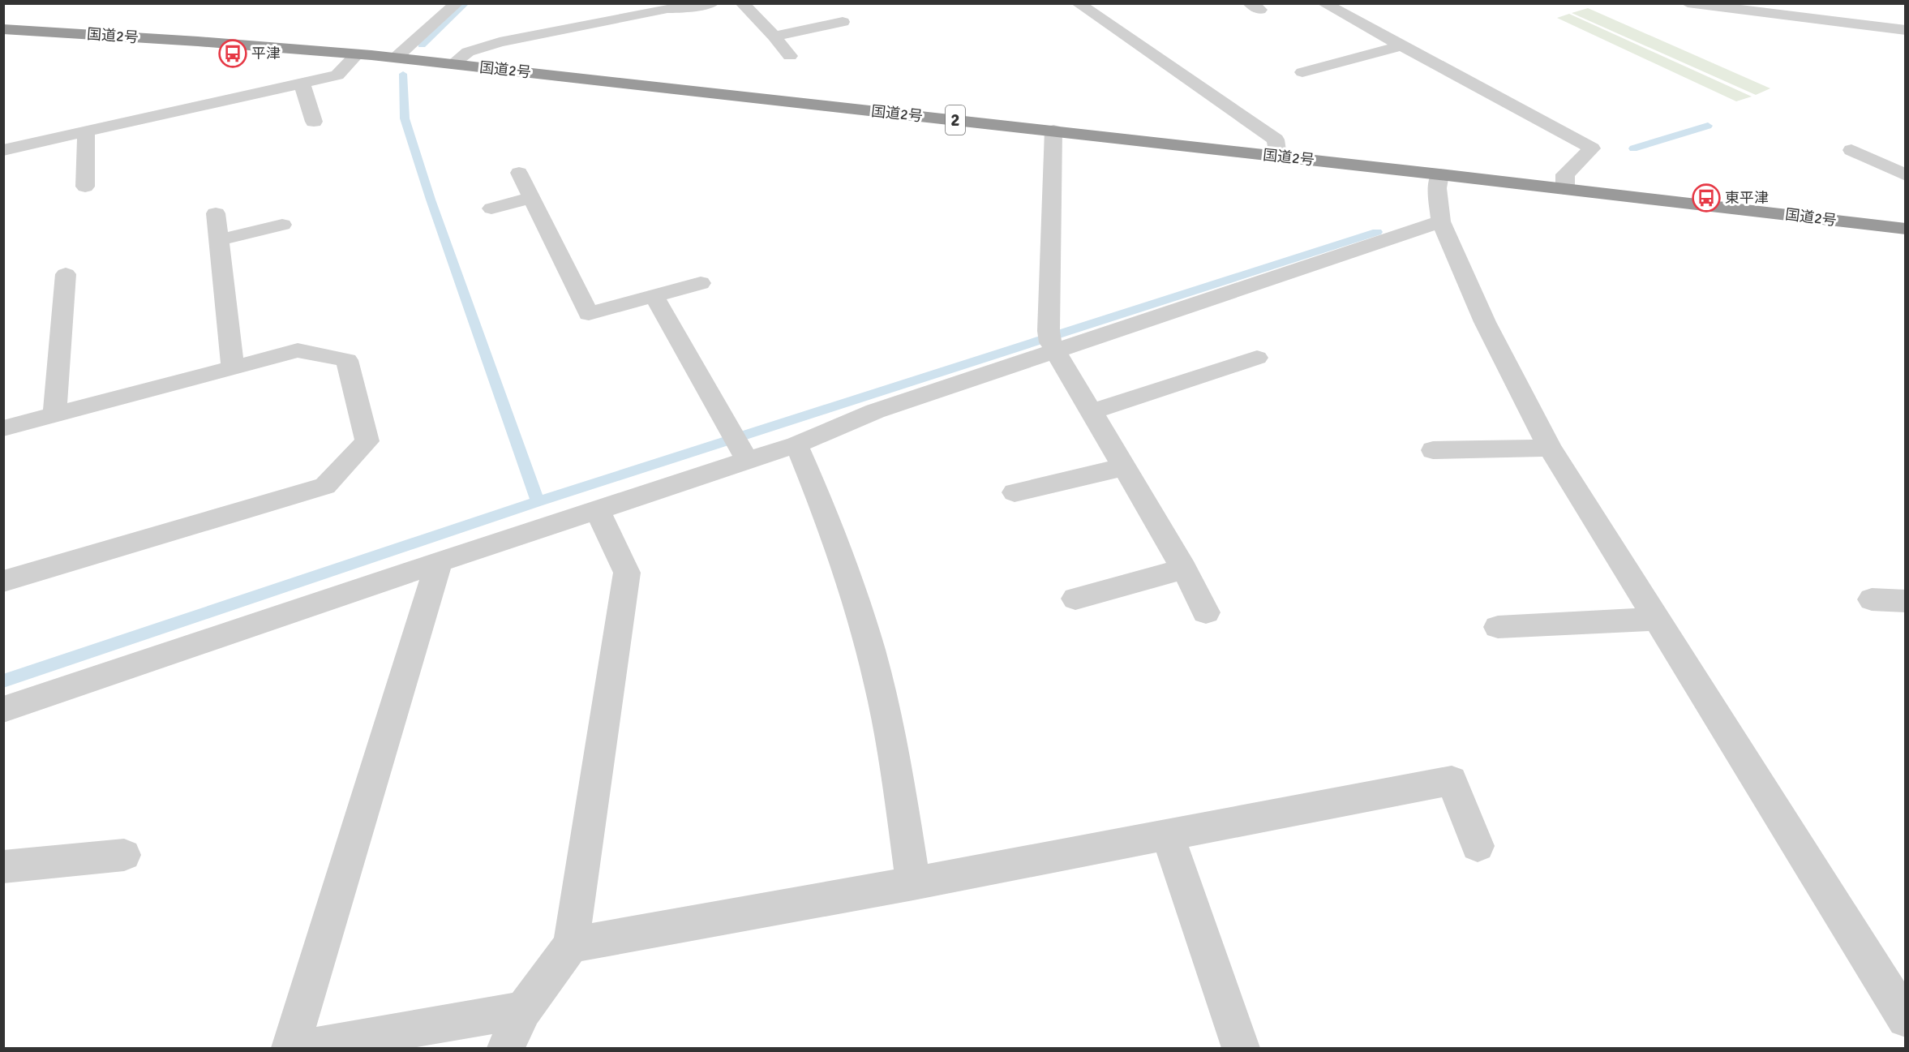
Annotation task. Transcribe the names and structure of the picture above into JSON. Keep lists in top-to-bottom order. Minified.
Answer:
{"streets":{"highway":["国道2号","2"]},"places":{"bus stop":["平津","東平津"]}}
